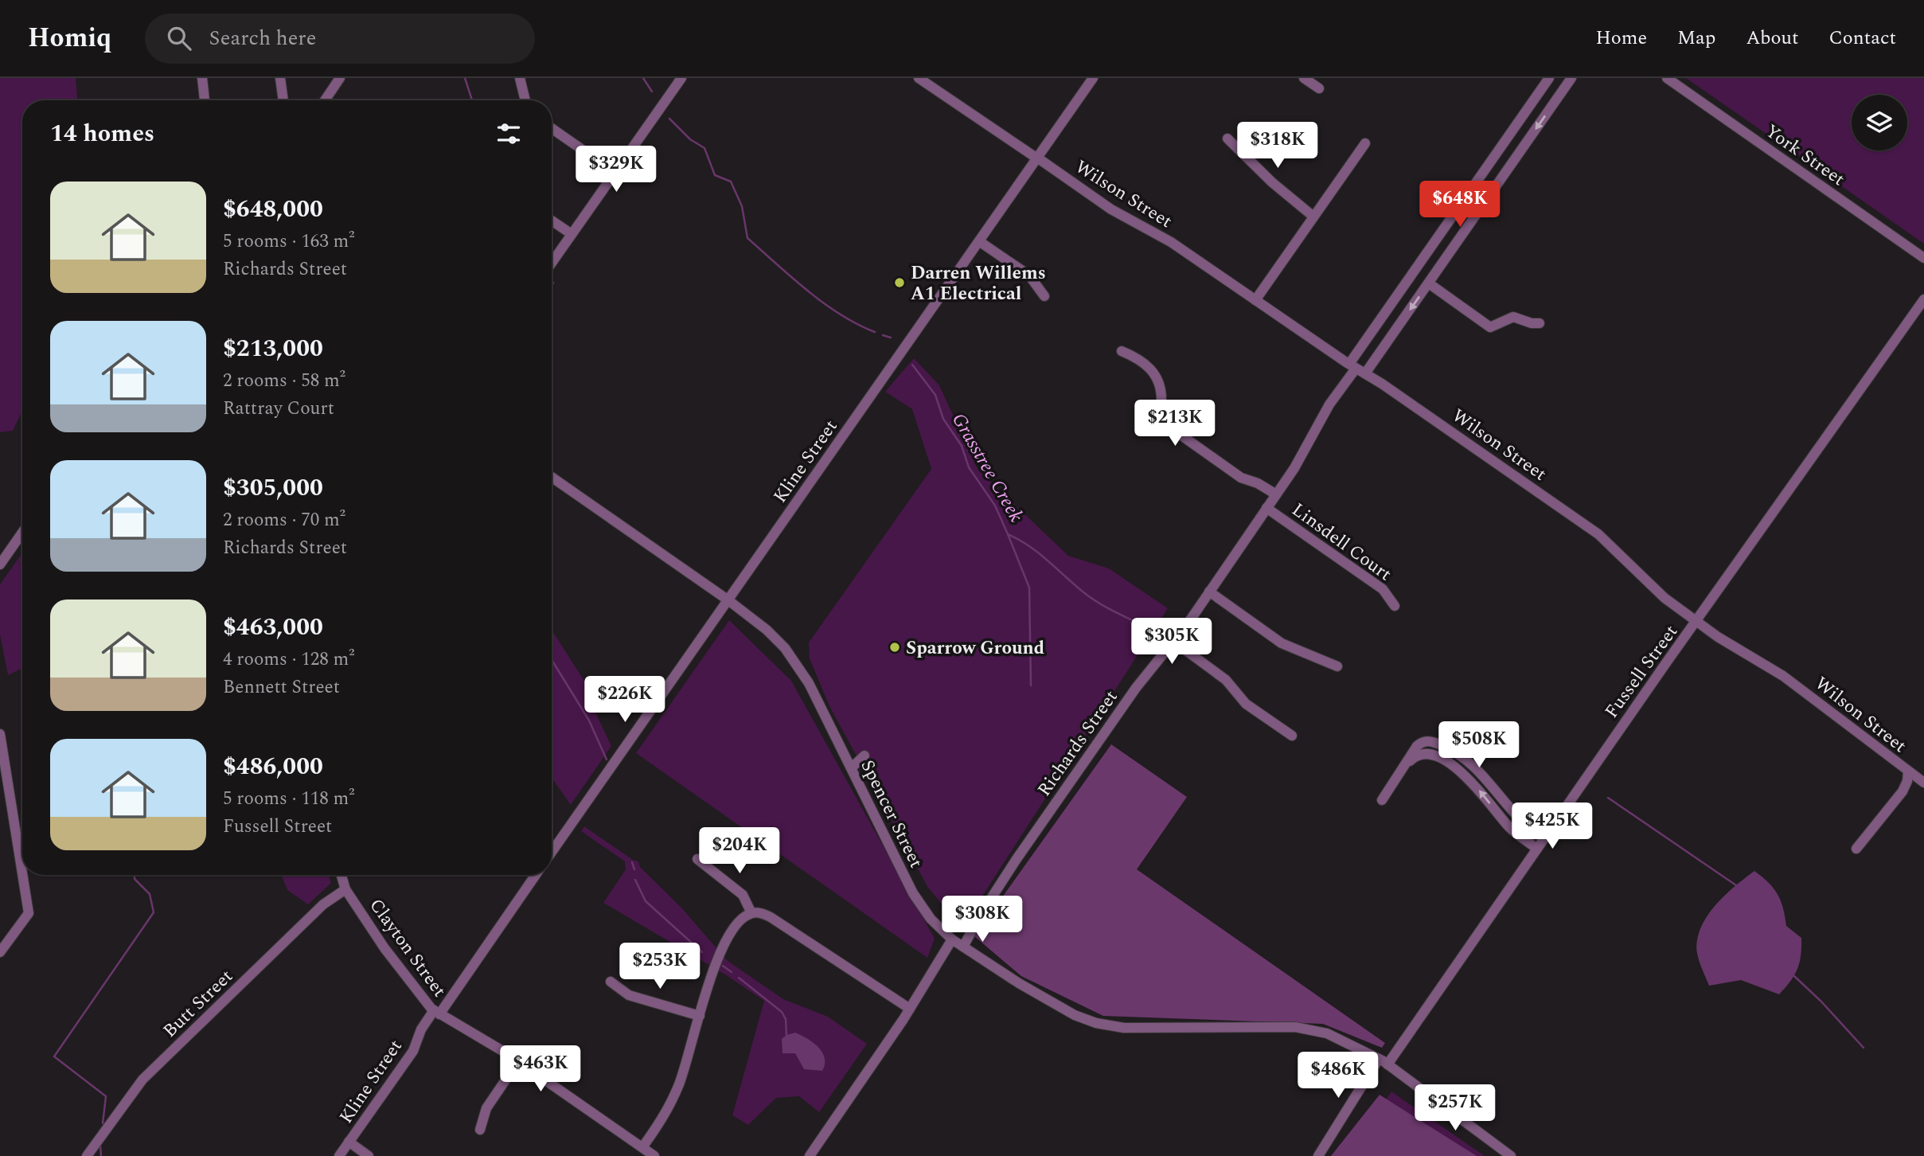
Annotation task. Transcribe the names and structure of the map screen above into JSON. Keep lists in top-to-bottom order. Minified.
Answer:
{"streets":{"street":["York Street","Wilson Street","Kline Street","Linsdell Court","Fussell Street","Richards Street","Spencer Street","Clayton Street","Butt Street"]},"crossings":[["Wilson Street","Kline Street"],["Wilson Street","Fussell Street"],["Wilson Street","Richards Street"],["Kline Street","Spencer Street"],["Kline Street","Clayton Street"],["Linsdell Court","Richards Street"],["Fussell Street","Spencer Street"],["Richards Street","Spencer Street"],["Clayton Street","Butt Street"]],"water":["Grasstree Creek"],"places":["Darren Willems A1 Electrical","Sparrow Ground"],"page":{"header":"Homiq","search":"Search here","nav":["Home","Map","About","Contact"],"heading":"14 homes","price":["$318K","$329K","$648K","$213K","$305K","$226K","$508K","$425K","$204K","$308K","$253K","$463K","$486K","$257K"],"list":[{"name":"$648,000","note":"5 rooms · 163 m² · Richards Street"},{"name":"$213,000","note":"2 rooms · 58 m² · Rattray Court"},{"name":"$305,000","note":"2 rooms · 70 m² · Richards Street"},{"name":"$463,000","note":"4 rooms · 128 m² · Bennett Street"},{"name":"$486,000","note":"5 rooms · 118 m² · Fussell Street"}]}}
